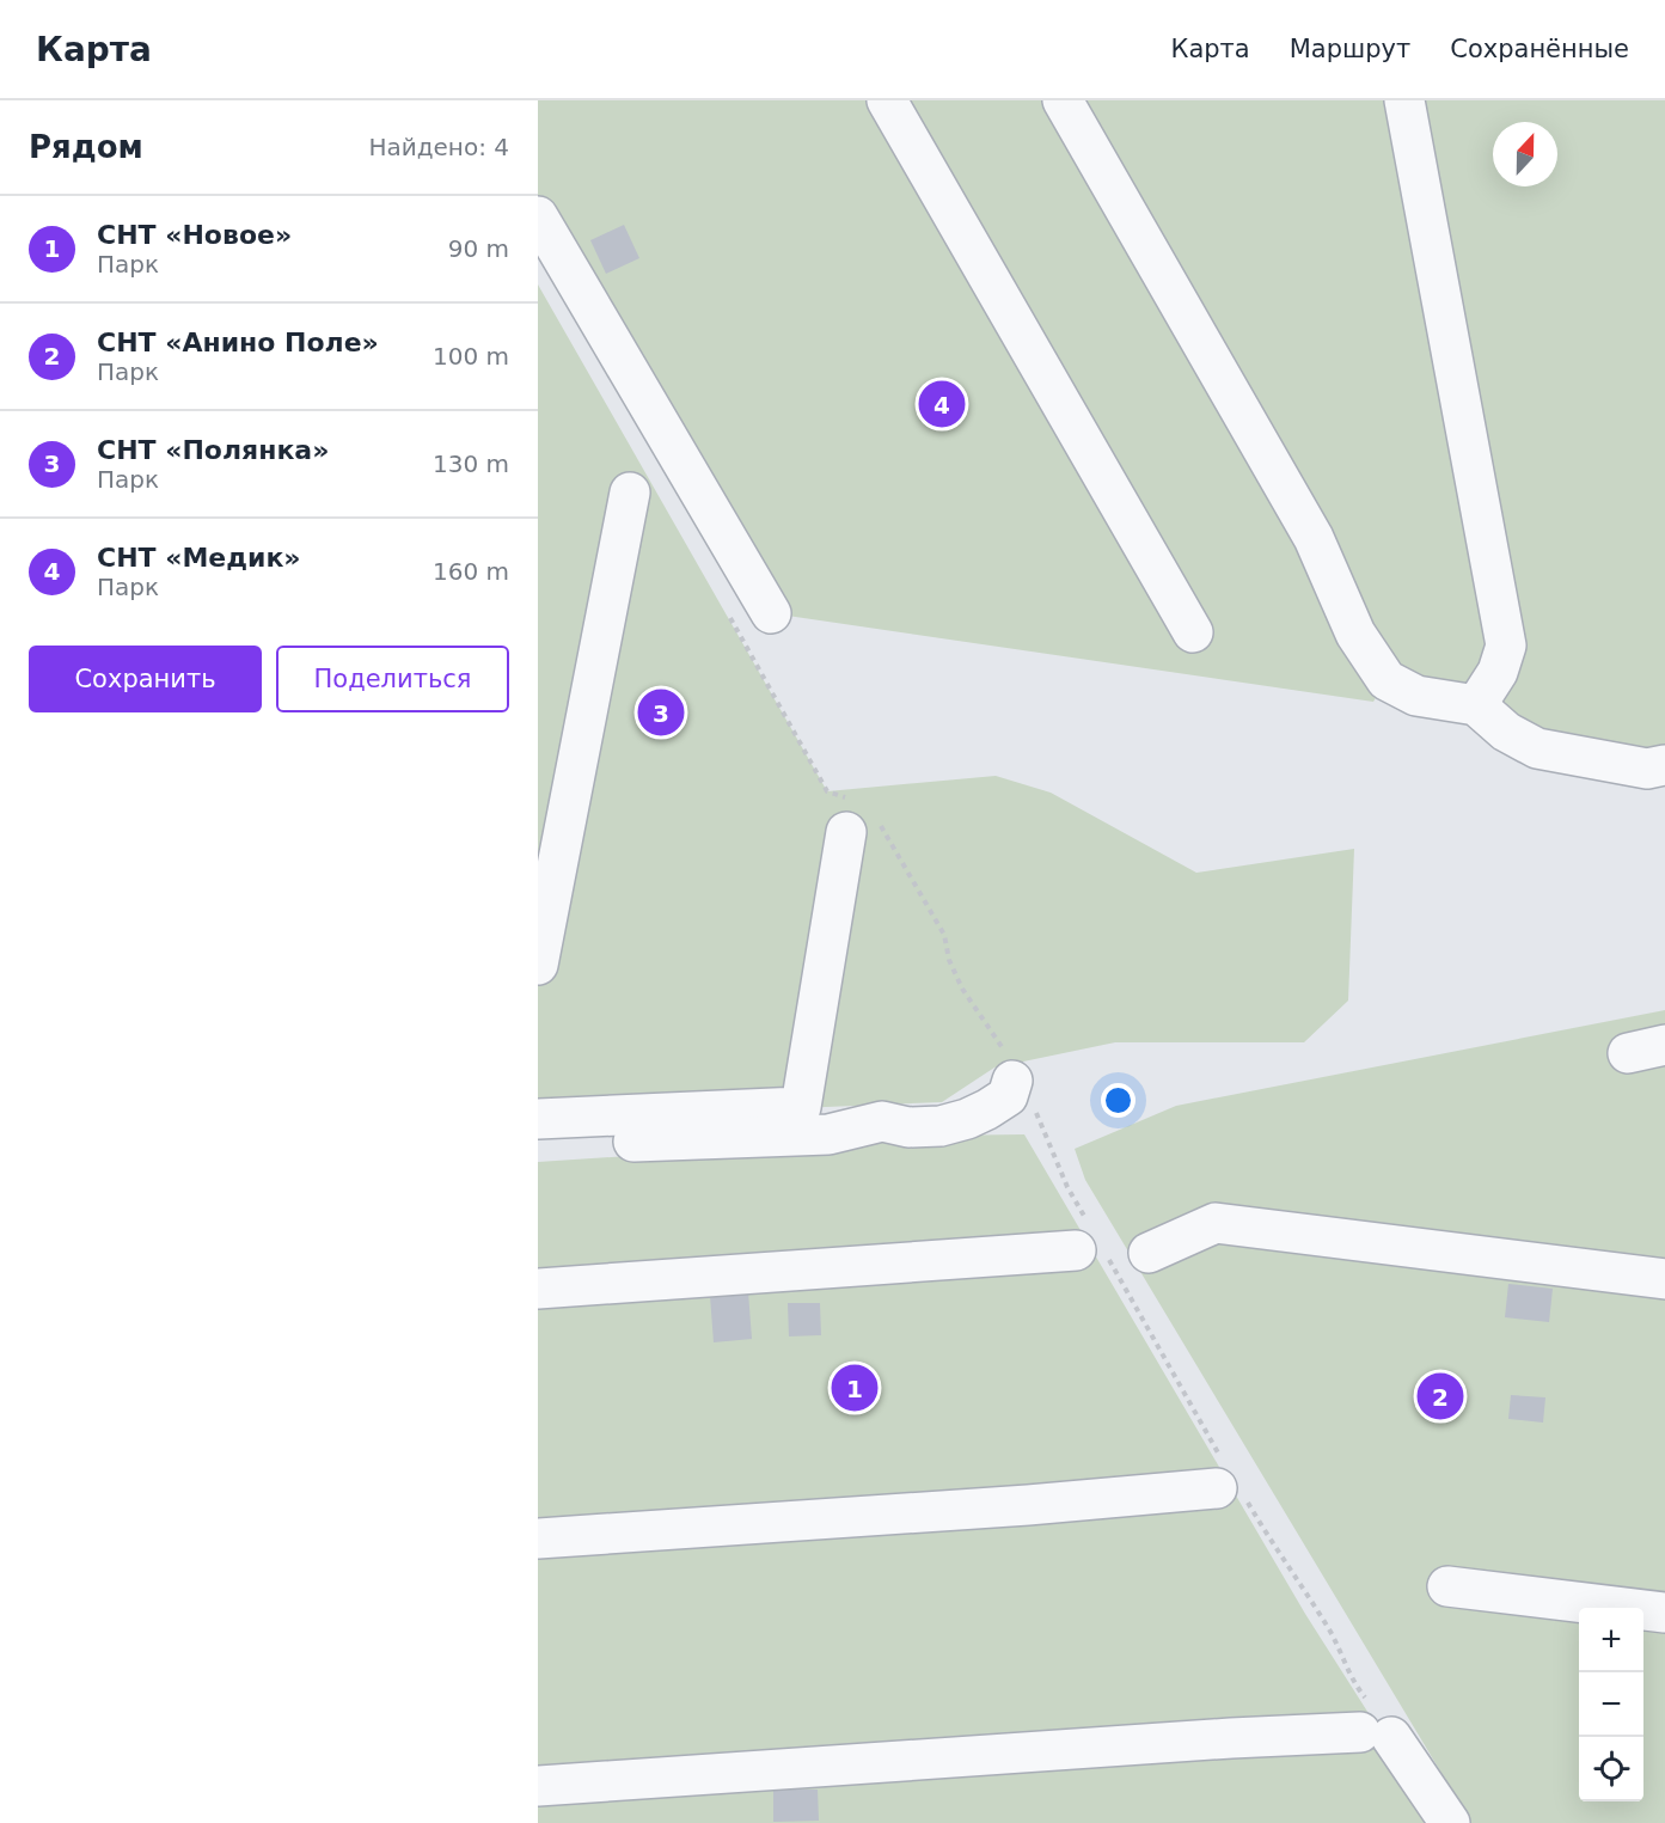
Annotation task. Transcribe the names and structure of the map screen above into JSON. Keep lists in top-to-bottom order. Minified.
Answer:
{"north":"top","page":{"header":"Карта","nav":["Карта","Маршрут","Сохранённые"],"heading":["Рядом","Найдено: 4"],"list":[{"mark":"1","name":"СНТ «Новое»","note":"Парк","value":"90 m"},{"mark":"2","name":"СНТ «Анино Поле»","note":"Парк","value":"100 m"},{"mark":"3","name":"СНТ «Полянка»","note":"Парк","value":"130 m"},{"mark":"4","name":"СНТ «Медик»","note":"Парк","value":"160 m"}],"pins":["4","3","1","2"],"buttons":["Сохранить","Поделиться"],"map_buttons":["+","−"]}}
